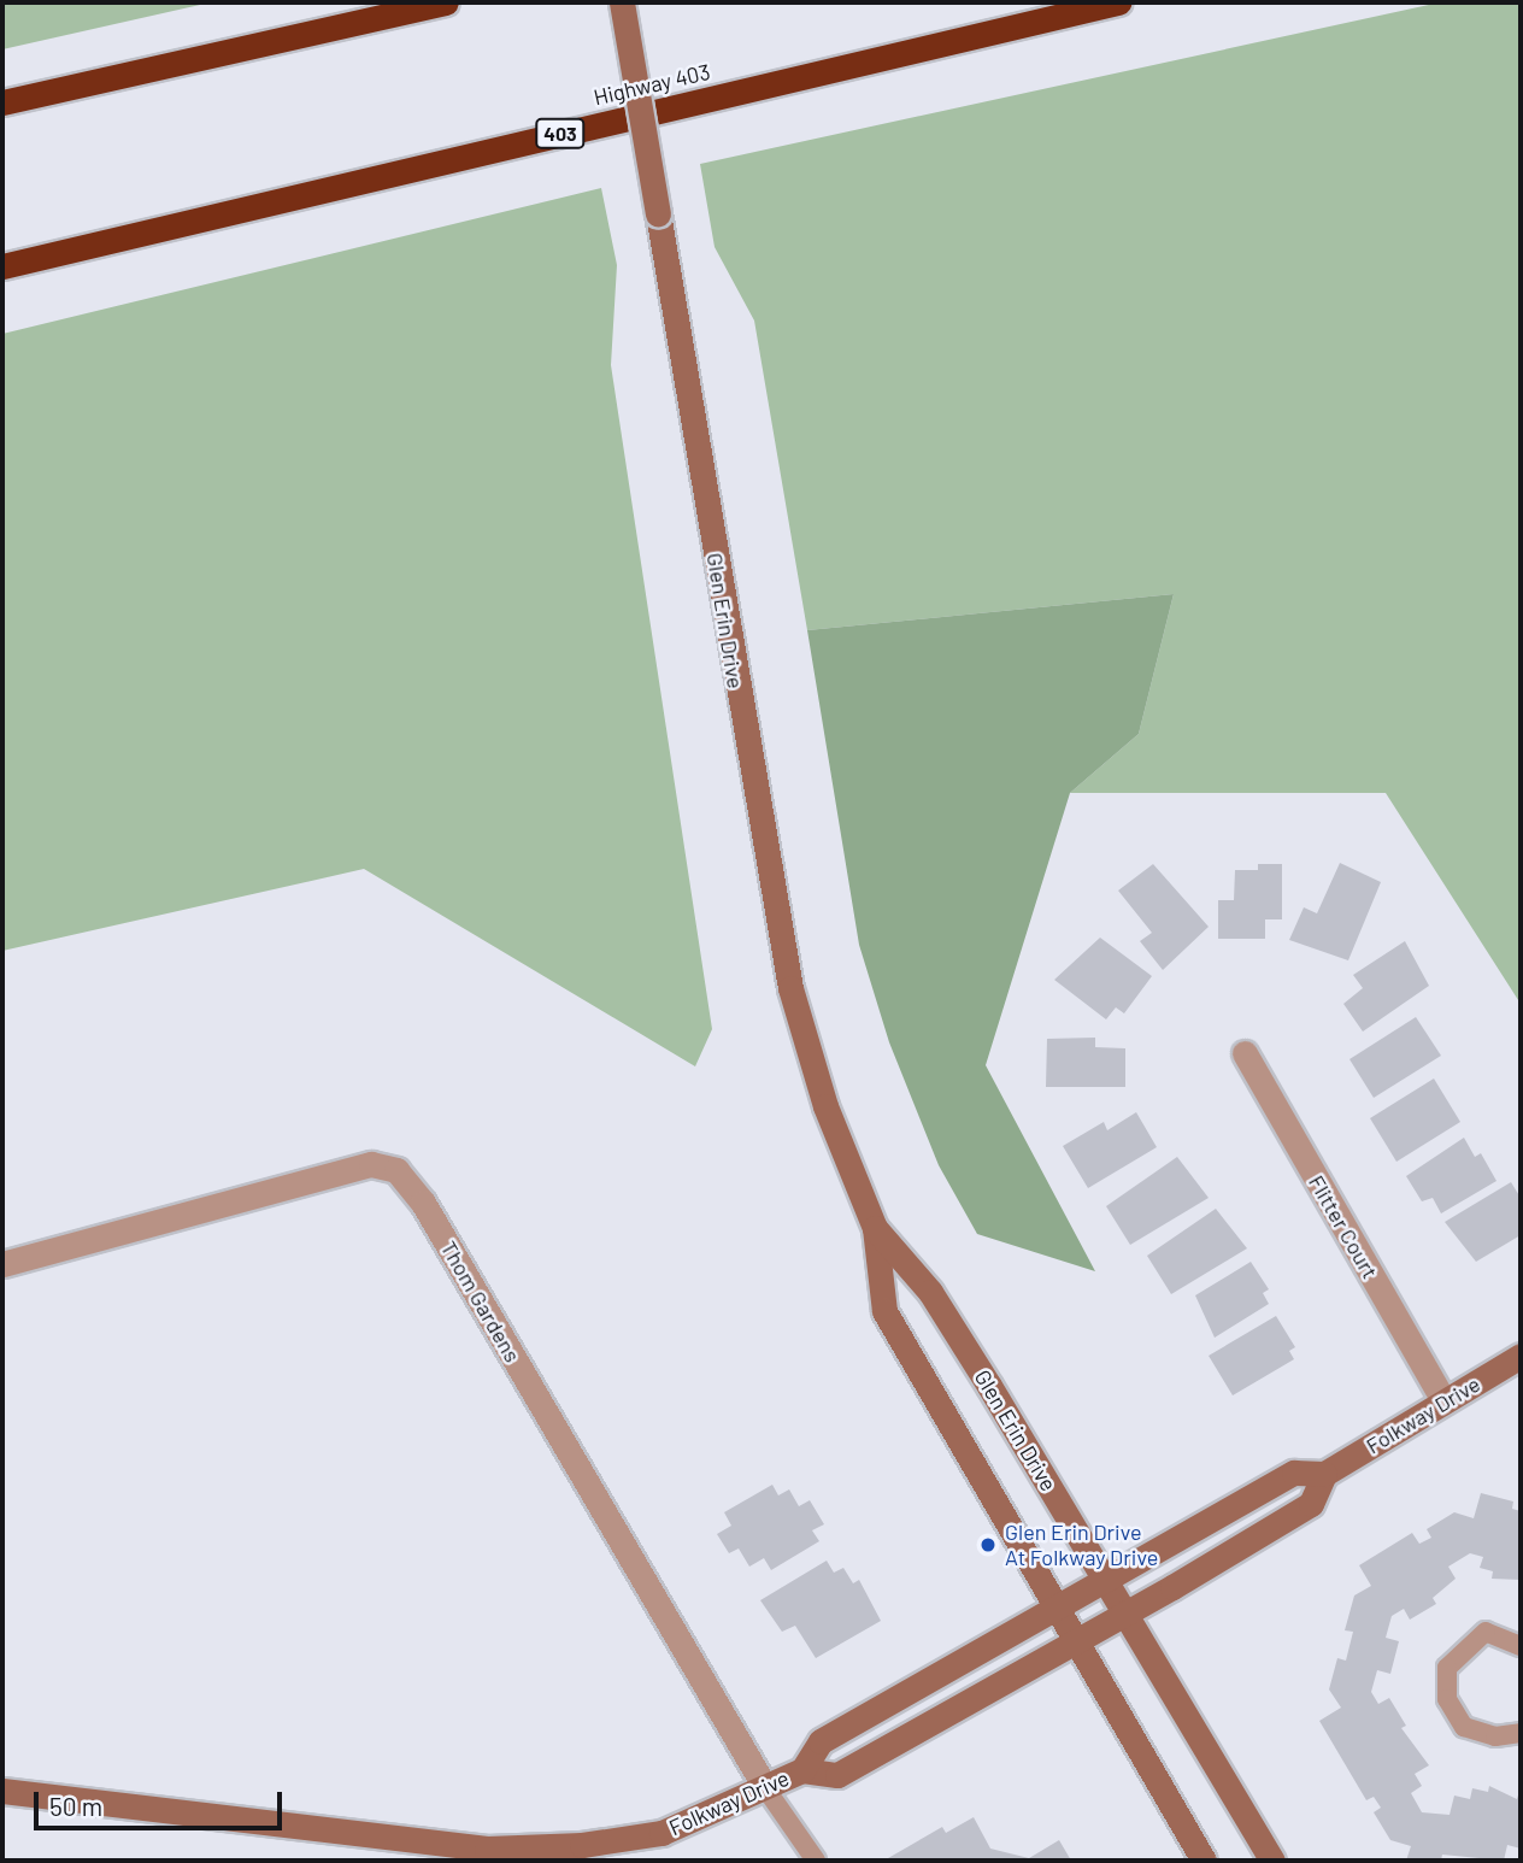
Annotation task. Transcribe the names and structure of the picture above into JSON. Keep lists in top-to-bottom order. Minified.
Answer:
{"streets":{"highway":["Highway 403","403"],"street":["Glen Erin Drive","Flitter Court","Thom Gardens","Folkway Drive"]},"crossings":[["Glen Erin Drive","Folkway Drive"],["Flitter Court","Folkway Drive"],["Thom Gardens","Folkway Drive"]],"places":["Glen Erin Drive At Folkway Drive"],"scale_bar":"50 m"}
